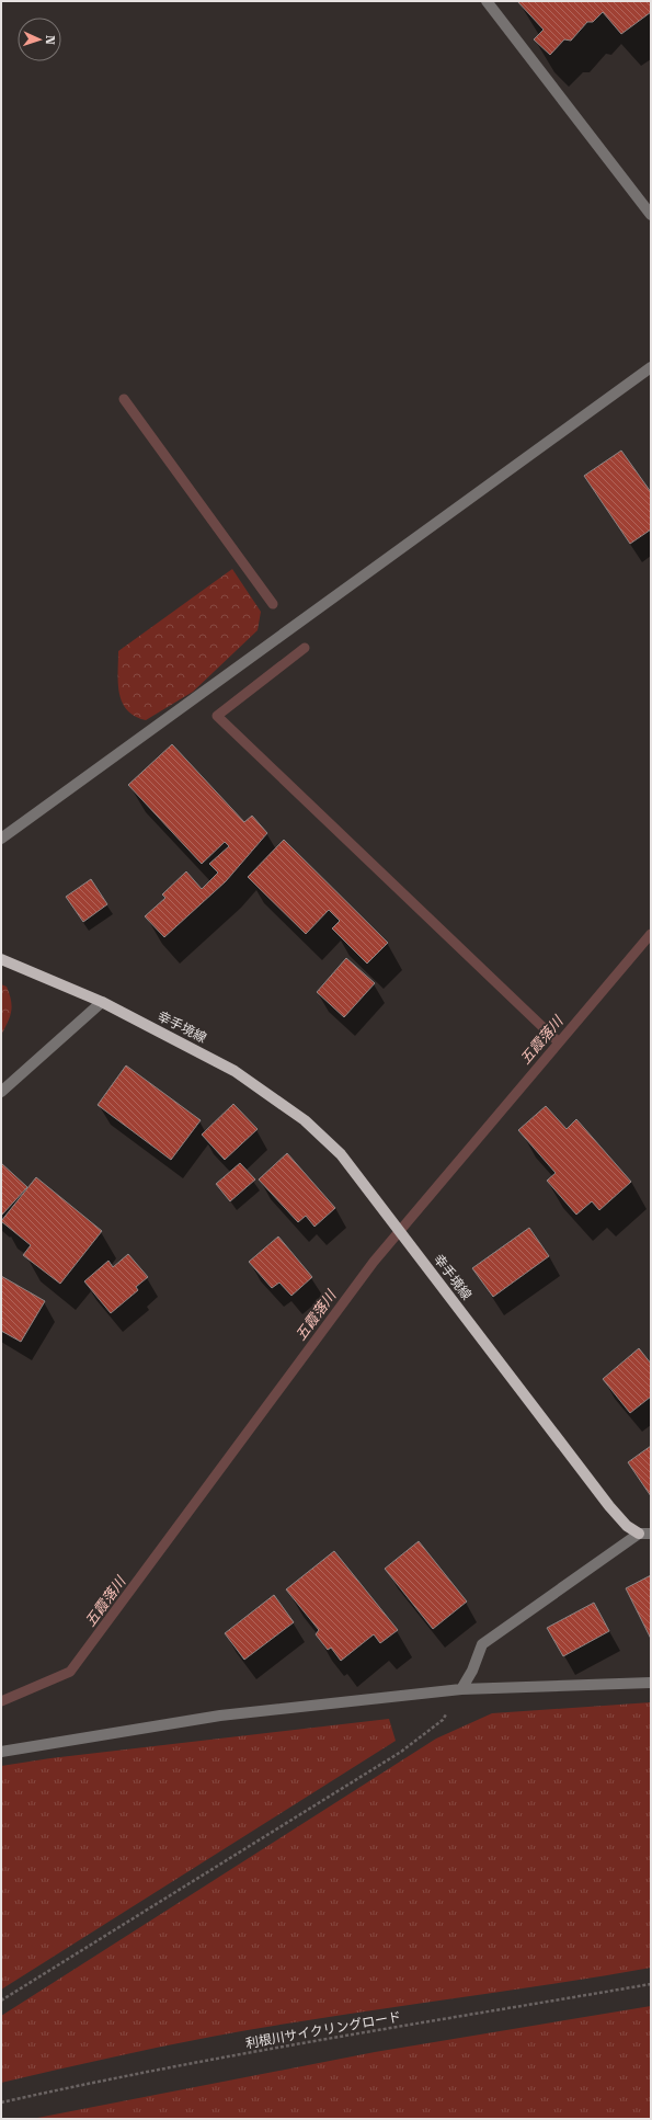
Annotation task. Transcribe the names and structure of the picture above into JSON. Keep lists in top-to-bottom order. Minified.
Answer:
{"streets":{"main road":["幸手境線"],"path":["利根川サイクリングロード"]},"water":["五霞落川"],"north":"right"}
